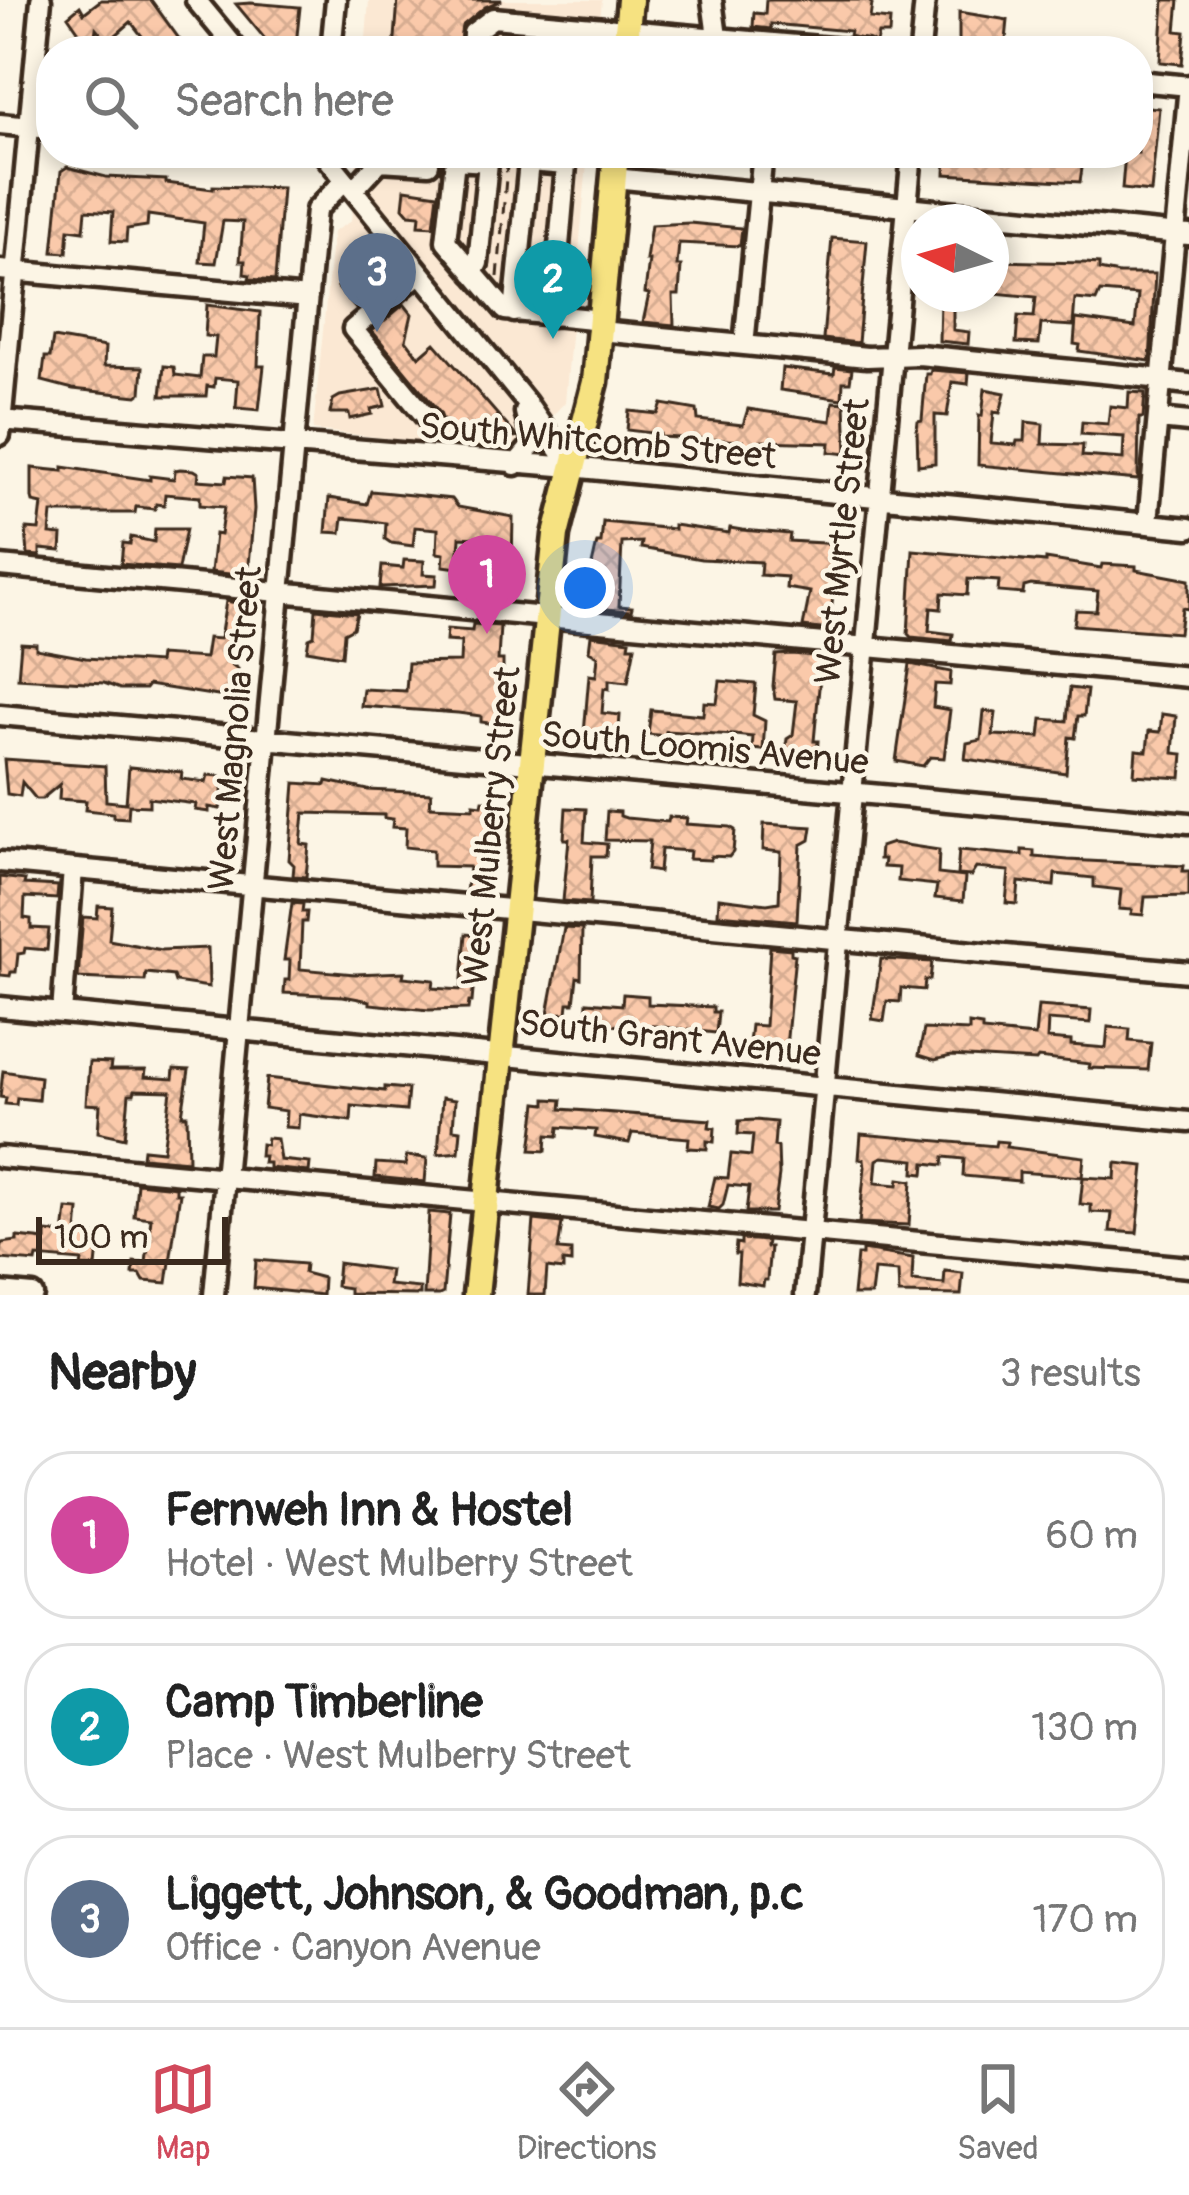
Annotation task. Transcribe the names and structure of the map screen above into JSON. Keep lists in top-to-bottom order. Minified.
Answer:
{"streets":{"main road":["West Mulberry Street"],"street":["South Whitcomb Street","West Myrtle Street","West Magnolia Street","South Loomis Avenue","South Grant Avenue"]},"crossings":[["South Whitcomb Street","West Myrtle Street"],["South Whitcomb Street","West Magnolia Street"],["South Whitcomb Street","West Mulberry Street"],["West Myrtle Street","South Loomis Avenue"],["West Myrtle Street","South Grant Avenue"],["West Magnolia Street","South Loomis Avenue"],["West Magnolia Street","South Grant Avenue"],["South Loomis Avenue","West Mulberry Street"],["West Mulberry Street","South Grant Avenue"]],"scale_bar":"100 m","north":"left","page":{"search":"Search here","pins":["3","2","1"],"scale":"100 m","heading":["Nearby","3 results"],"list":[{"mark":"1","name":"Fernweh Inn & Hostel","note":"Hotel · West Mulberry Street","value":"60 m"},{"mark":"2","name":"Camp Timberline","note":"Place · West Mulberry Street","value":"130 m"},{"mark":"3","name":"Liggett, Johnson, & Goodman, p.c","note":"Office · Canyon Avenue","value":"170 m"}],"nav":["Map","Directions","Saved"]}}
